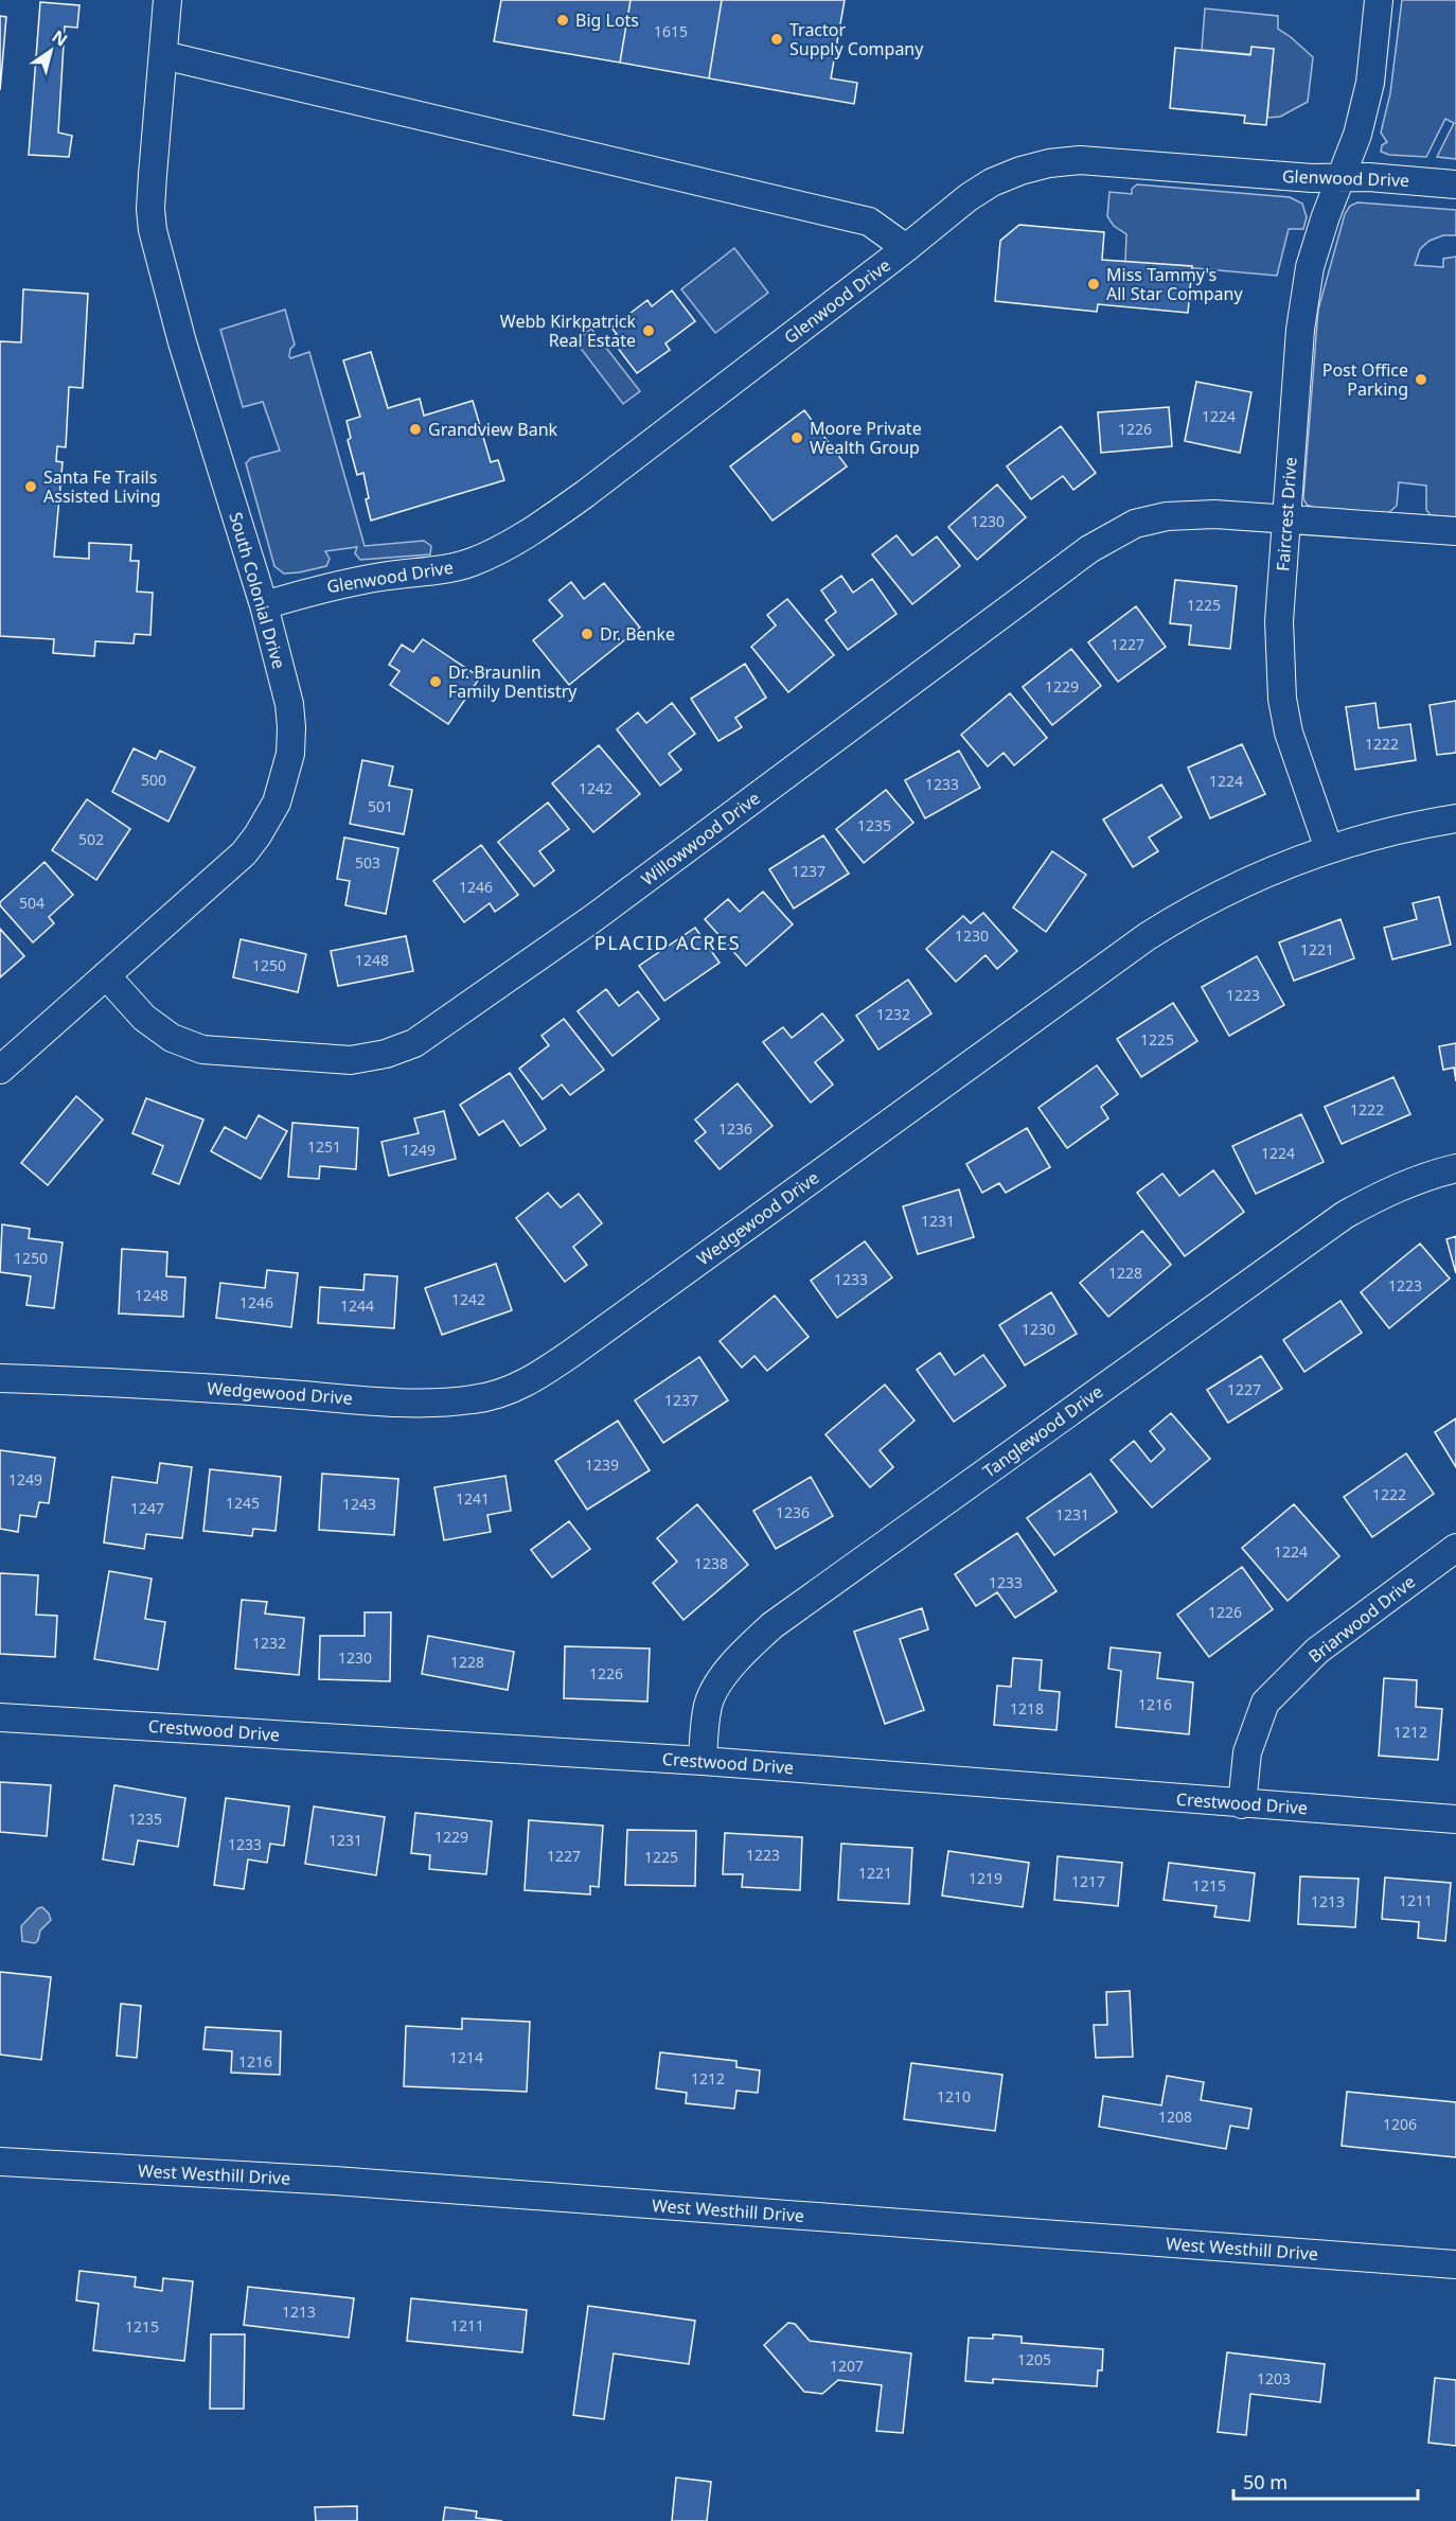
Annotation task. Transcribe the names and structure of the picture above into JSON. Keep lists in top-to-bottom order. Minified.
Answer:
{"streets":{"street":["Glenwood Drive","Faircrest Drive","South Colonial Drive","Willowwood Drive","Wedgewood Drive","Tanglewood Drive","Briarwood Drive","Crestwood Drive","West Westhill Drive"]},"crossings":[["Glenwood Drive","Faircrest Drive"],["Glenwood Drive","South Colonial Drive"],["Faircrest Drive","Willowwood Drive"],["Faircrest Drive","Wedgewood Drive"],["South Colonial Drive","Willowwood Drive"],["Tanglewood Drive","Crestwood Drive"],["Briarwood Drive","Crestwood Drive"]],"districts":["PLACID ACRES"],"places":["Big Lots","Tractor Supply Company","Miss Tammy's All Star Company","Webb Kirkpatrick Real Estate","Post Office Parking","Grandview Bank","Moore Private Wealth Group","Santa Fe Trails Assisted Living","Dr. Benke","Dr. Braunlin Family Dentistry"],"house_numbers":["1615","1224","1226","1230","1225","1227","1229","1222","500","1224","1233","1242","501","1235","502","503","1237","1246","504","1230","1221","1248","1250","1223","1232","1225","1222","1236","1251","1249","1224","1231","1250","1228","1233","1223","1248","1242","1246","1244","1230","1227","1237","1239","1249","1222","1241","1245","1243","1247","1236","1231","1224","1238","1233","1226","1232","1230","1228","1226","1216","1218","1212","1235","1229","1231","1233","1223","1227","1225","1221","1219","1217","1215","1211","1213","1214","1216","1212","1210","1208","1206","1213","1211","1215","1205","1207","1203"],"scale_bar":"50 m","north":"top right"}
